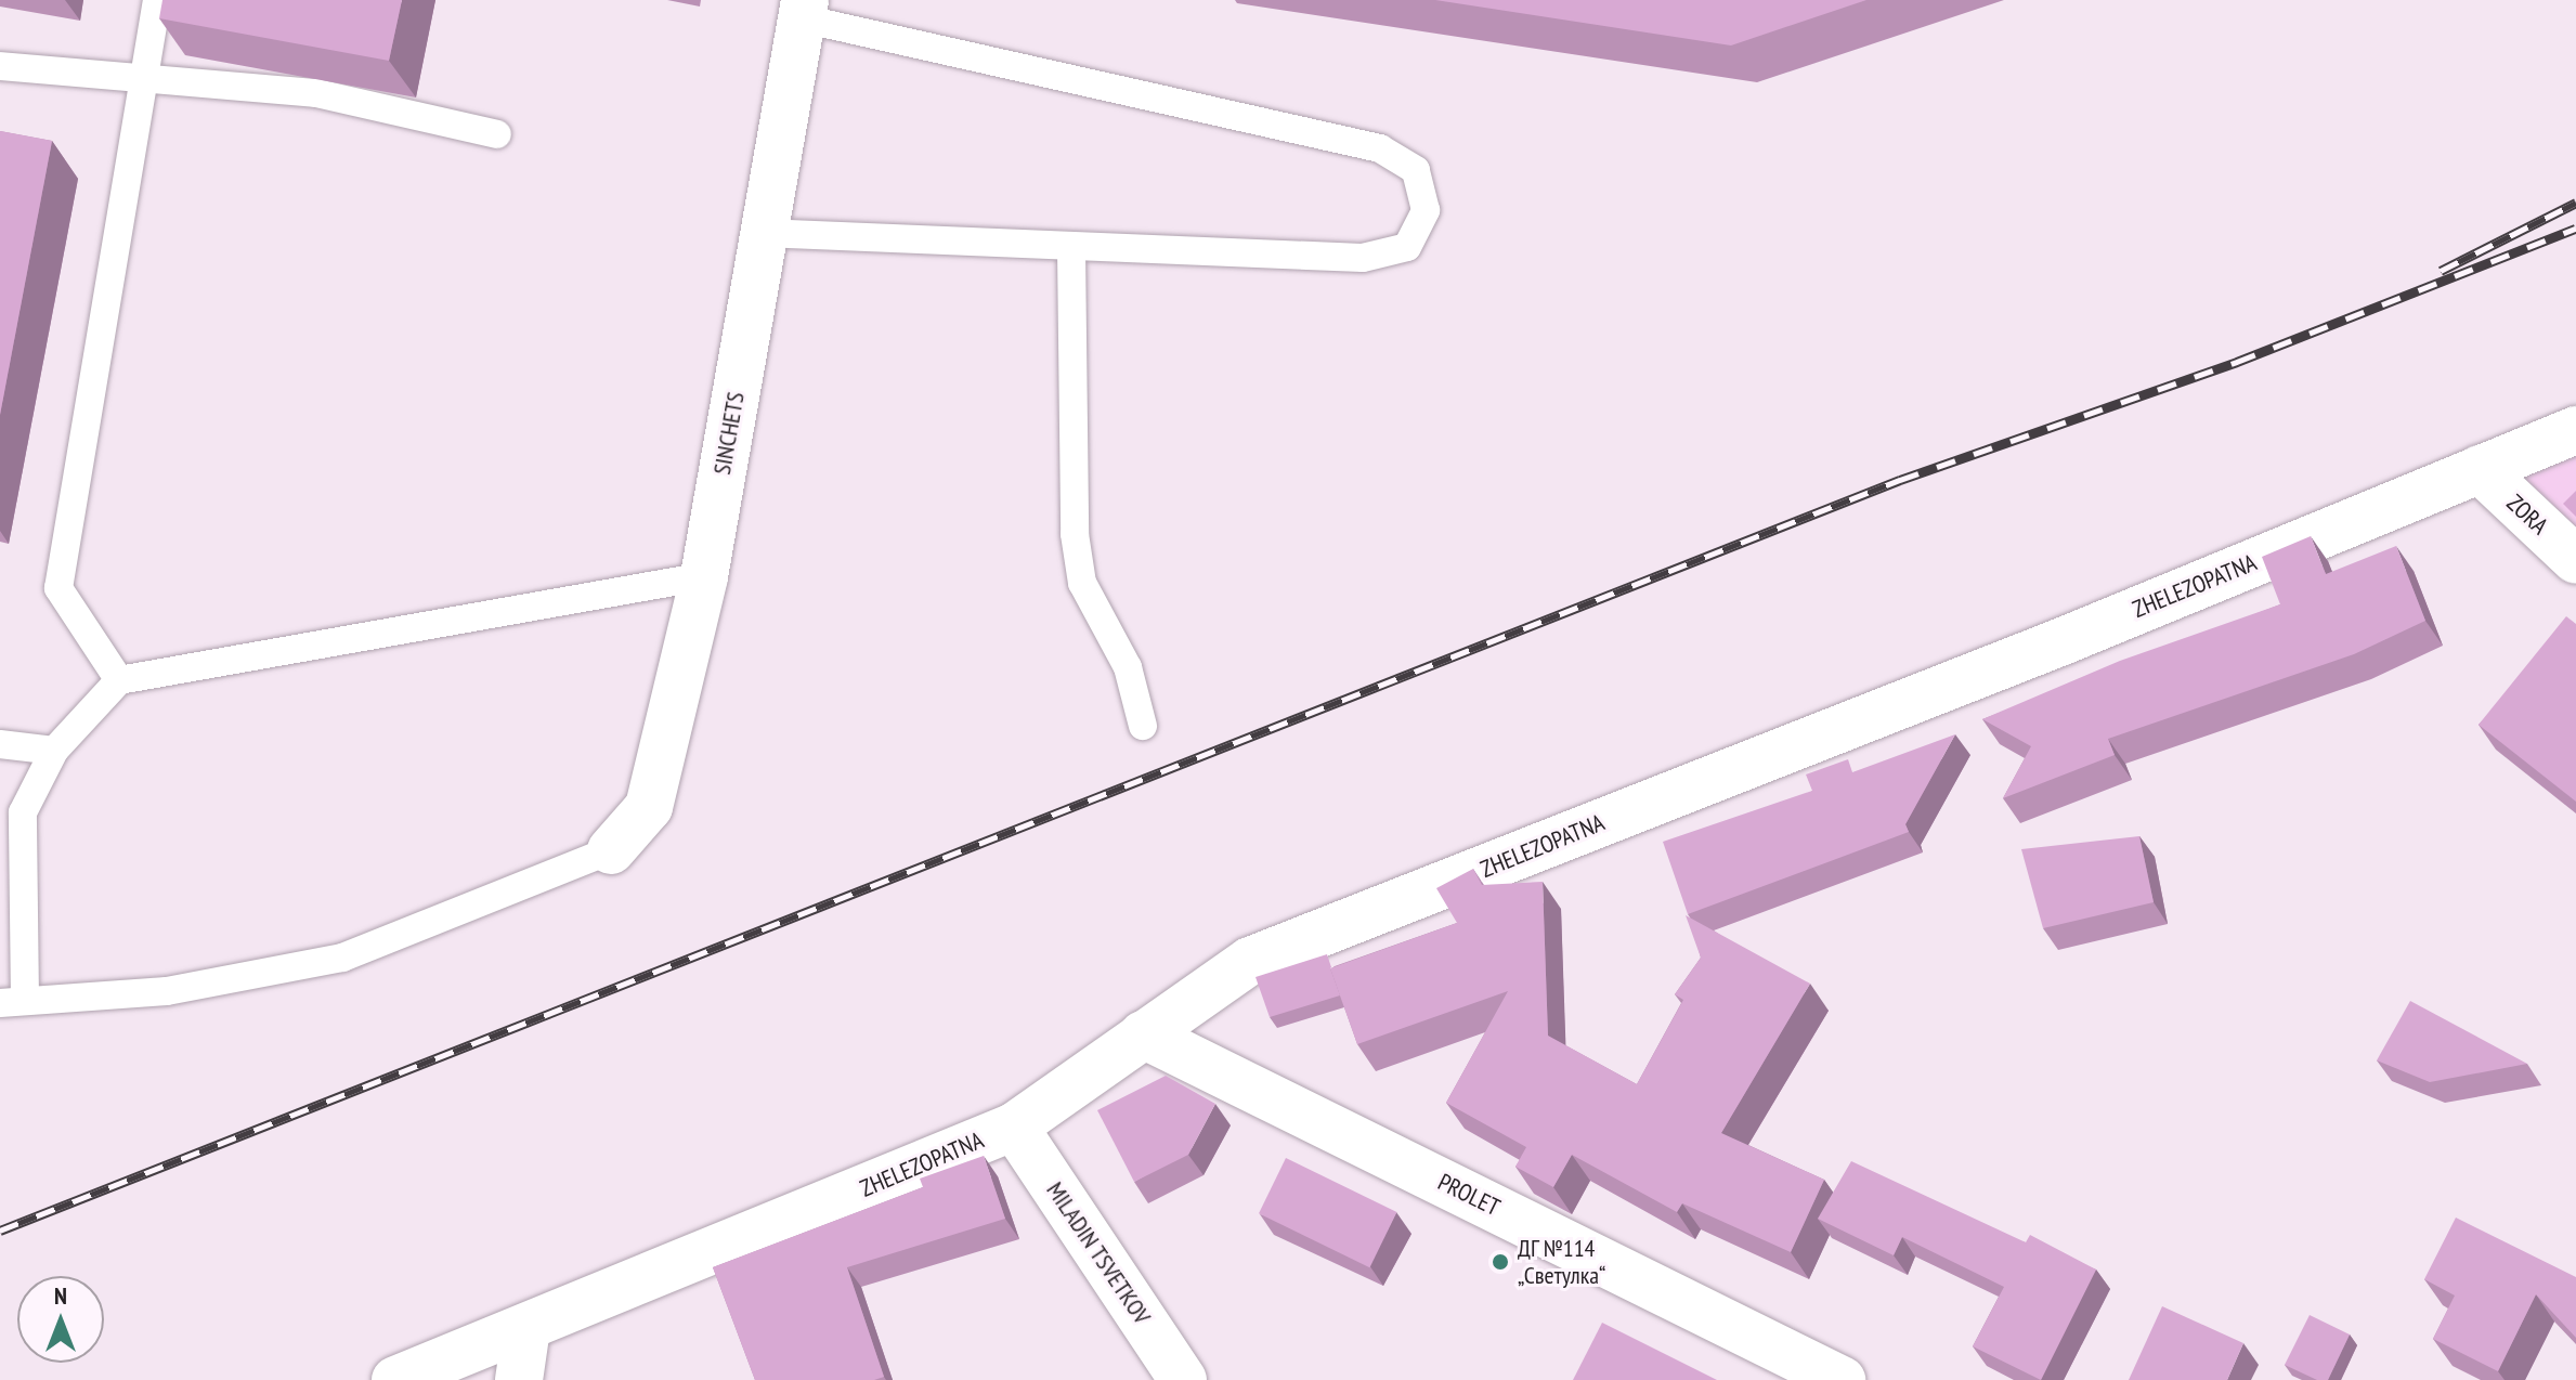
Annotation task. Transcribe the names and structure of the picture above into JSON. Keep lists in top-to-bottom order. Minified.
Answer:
{"streets":{"street":["SINCHETS","ZORA","ZHELEZOPATNA","PROLET","MILADIN TSVETKOV"]},"crossings":[["ZORA","ZHELEZOPATNA"],["ZHELEZOPATNA","PROLET"],["ZHELEZOPATNA","MILADIN TSVETKOV"]],"places":["ДГ №114 „Светулка“"],"north":"top"}
